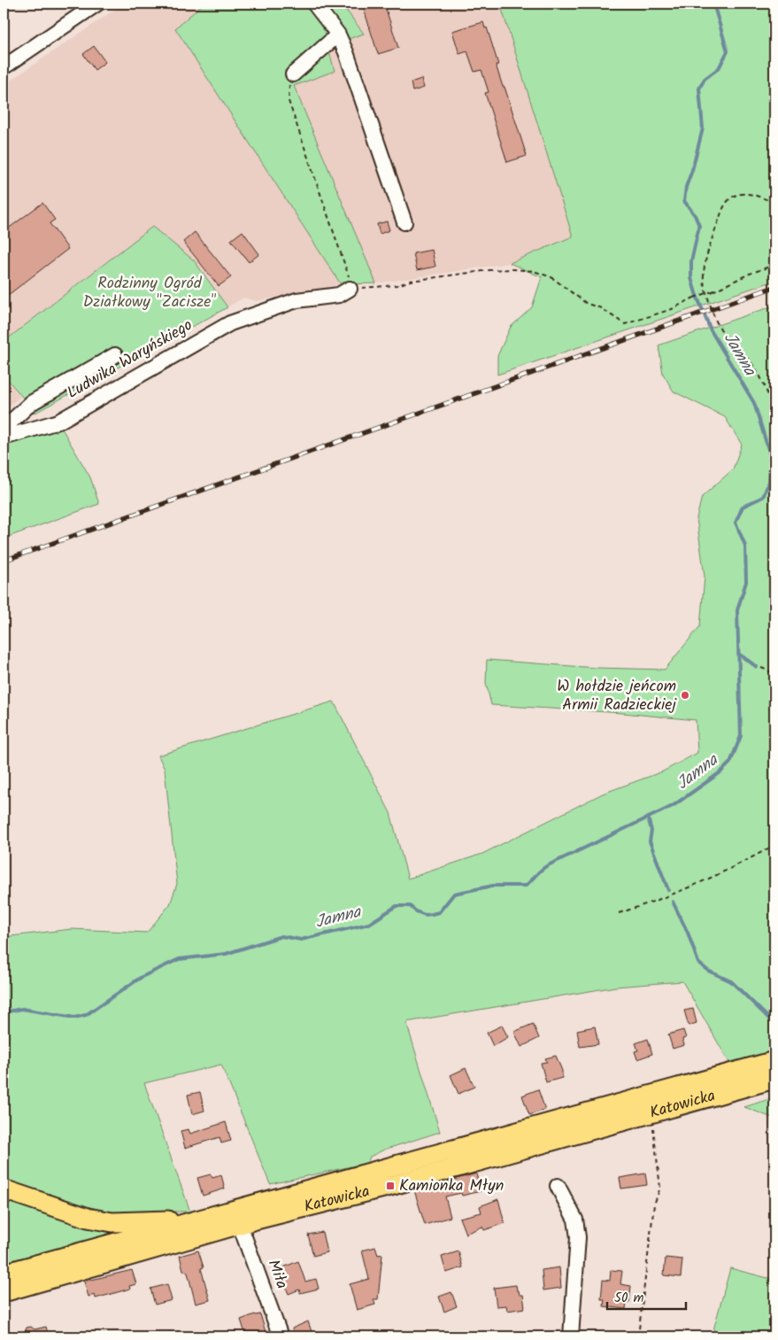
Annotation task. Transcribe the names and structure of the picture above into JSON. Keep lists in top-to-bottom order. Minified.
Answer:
{"streets":{"main road":["Katowicka"],"street":["Ludwika Waryńskiego","Miła"]},"crossings":[["Katowicka","Miła"]],"water":["Jamna"],"parks":["Rodzinny Ogród Działkowy \"Zacisze\""],"places":{"other":["W hołdzie jeńcom Armii Radzieckiej"],"transit":["Kamionka Młyn"]},"scale_bar":"50 m"}
